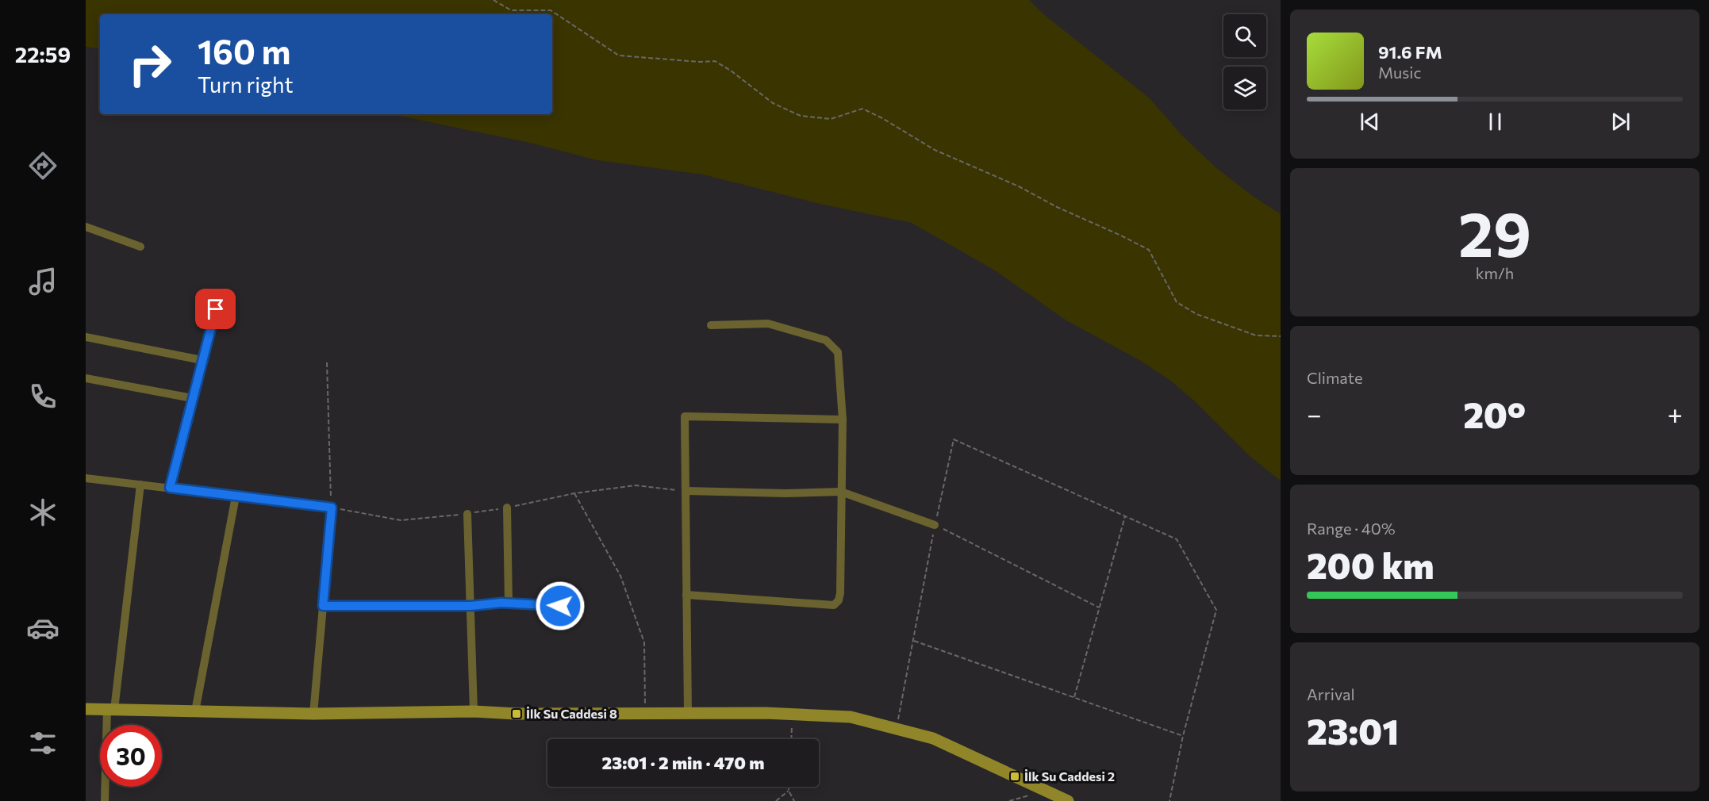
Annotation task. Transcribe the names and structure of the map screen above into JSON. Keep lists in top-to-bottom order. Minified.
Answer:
{"places":{"transit":["İlk Su Caddesi 8","İlk Su Caddesi 2"]},"page":{"tabs":"22:59","turn":["160 m","Turn right"],"song":["91.6 FM","Music"],"tile":[["29","km/h"],"Climate",["Range · 40%","200 km"],["Arrival","23:01"]],"heat":["−","20°","+"],"limit":"30","trip":"23:01 · 2 min · 470 m"}}
